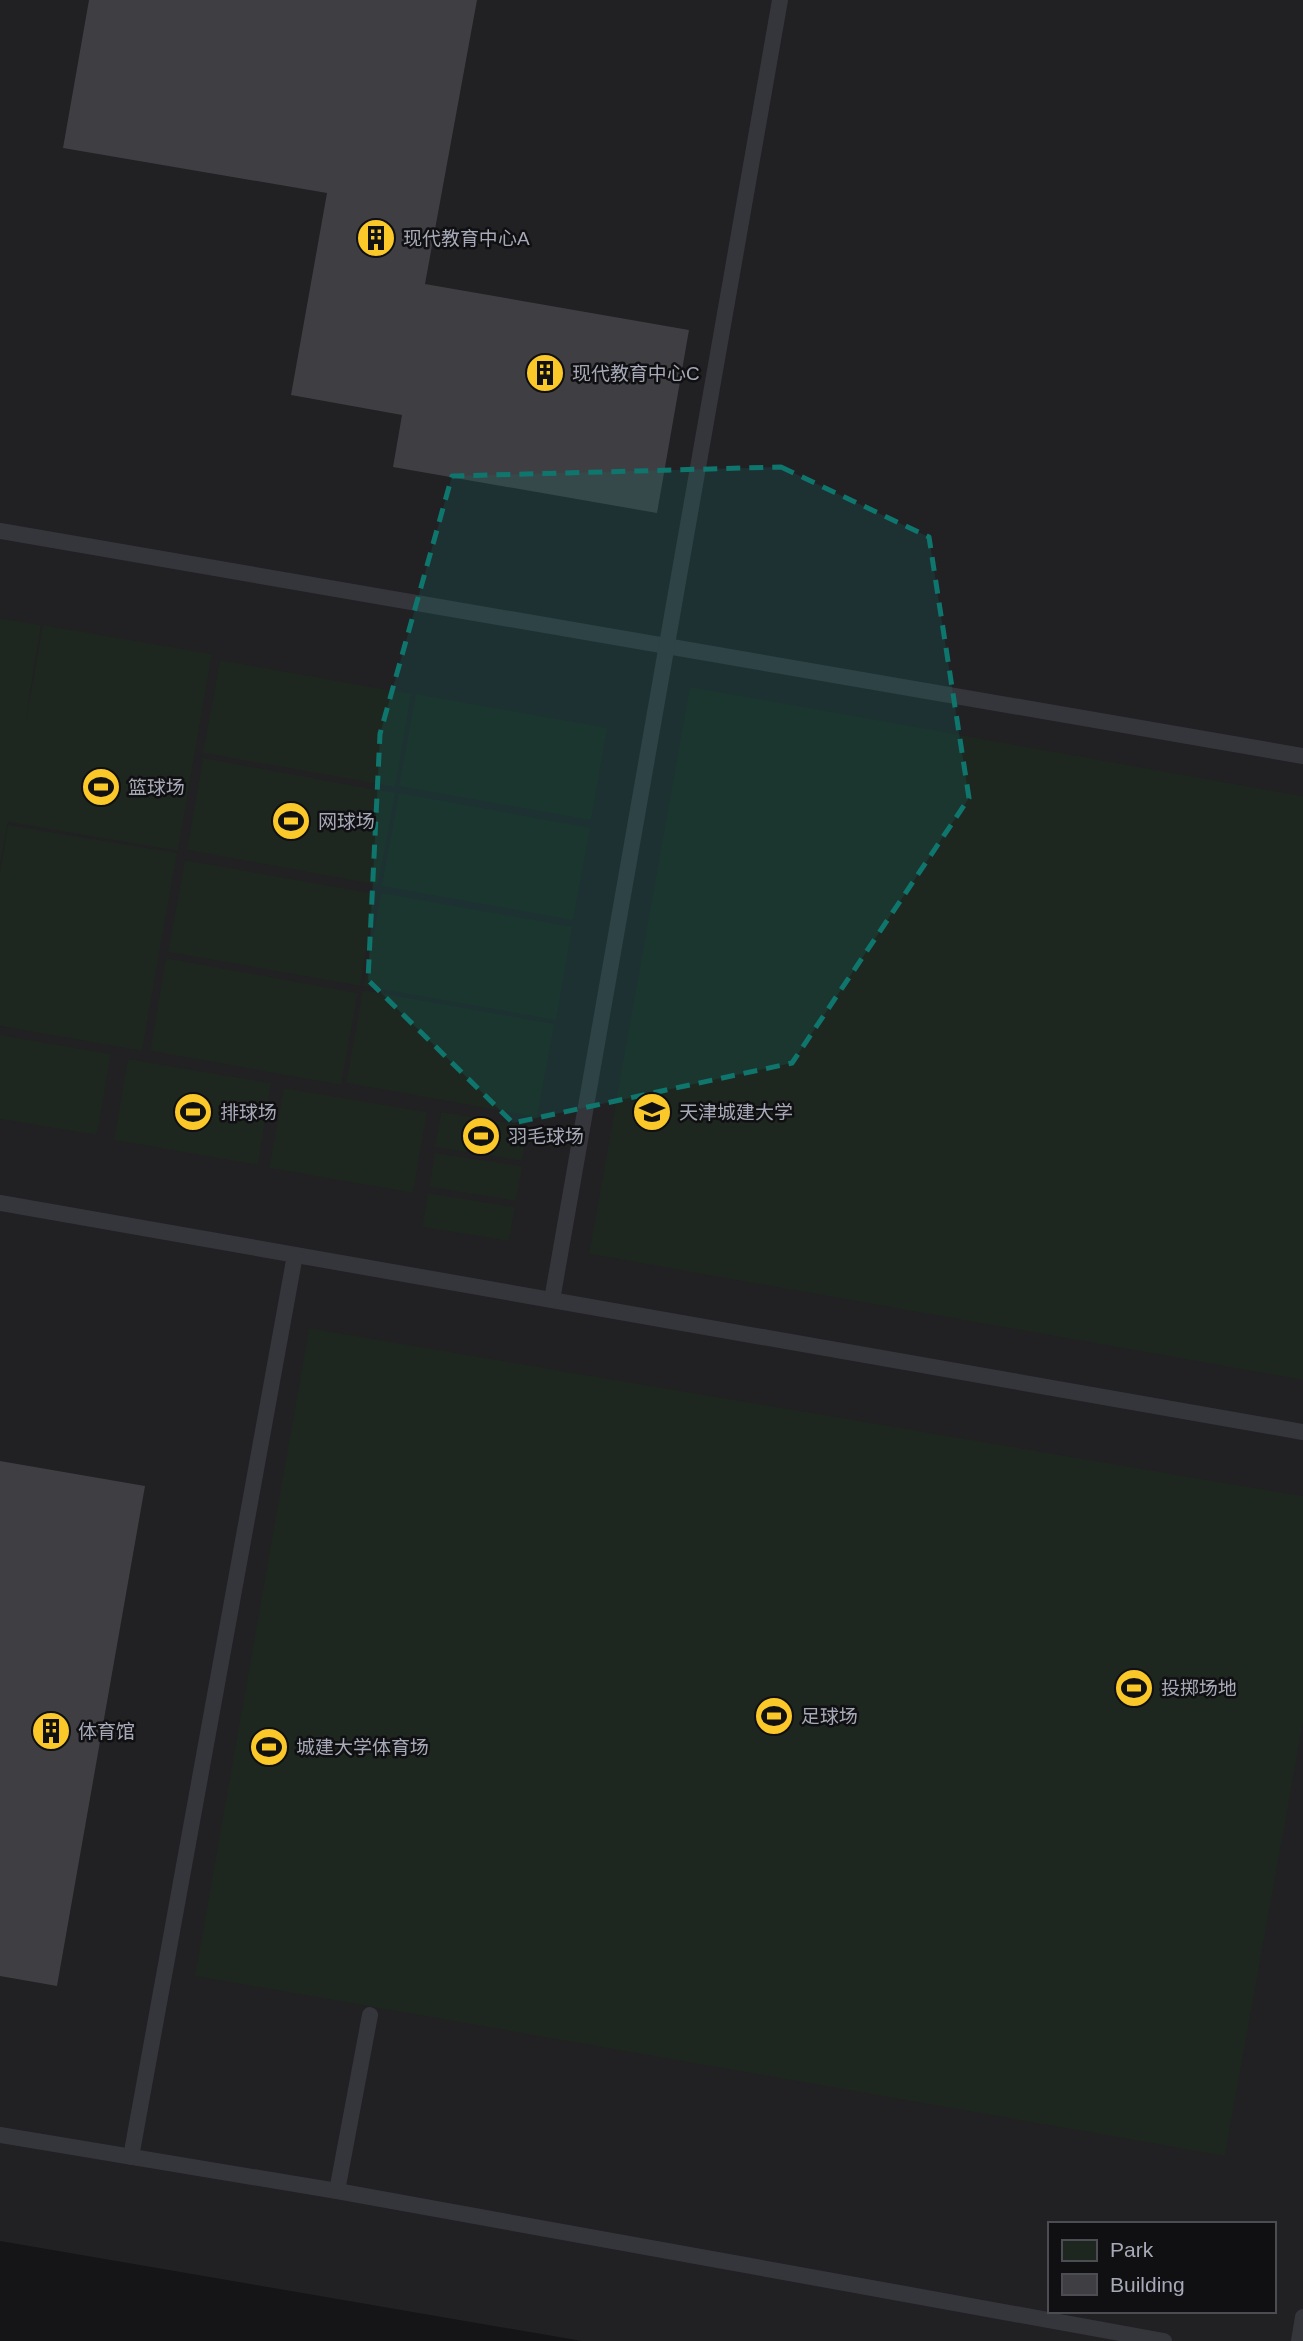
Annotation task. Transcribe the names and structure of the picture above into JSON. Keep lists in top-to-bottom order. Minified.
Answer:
{"places":{"building":["现代教育中心A","现代教育中心C","体育馆"],"sports":["篮球场","网球场","排球场","羽毛球场","投掷场地","足球场","城建大学体育场"],"school or university":["天津城建大学"]},"legend":["Park","Building"]}
